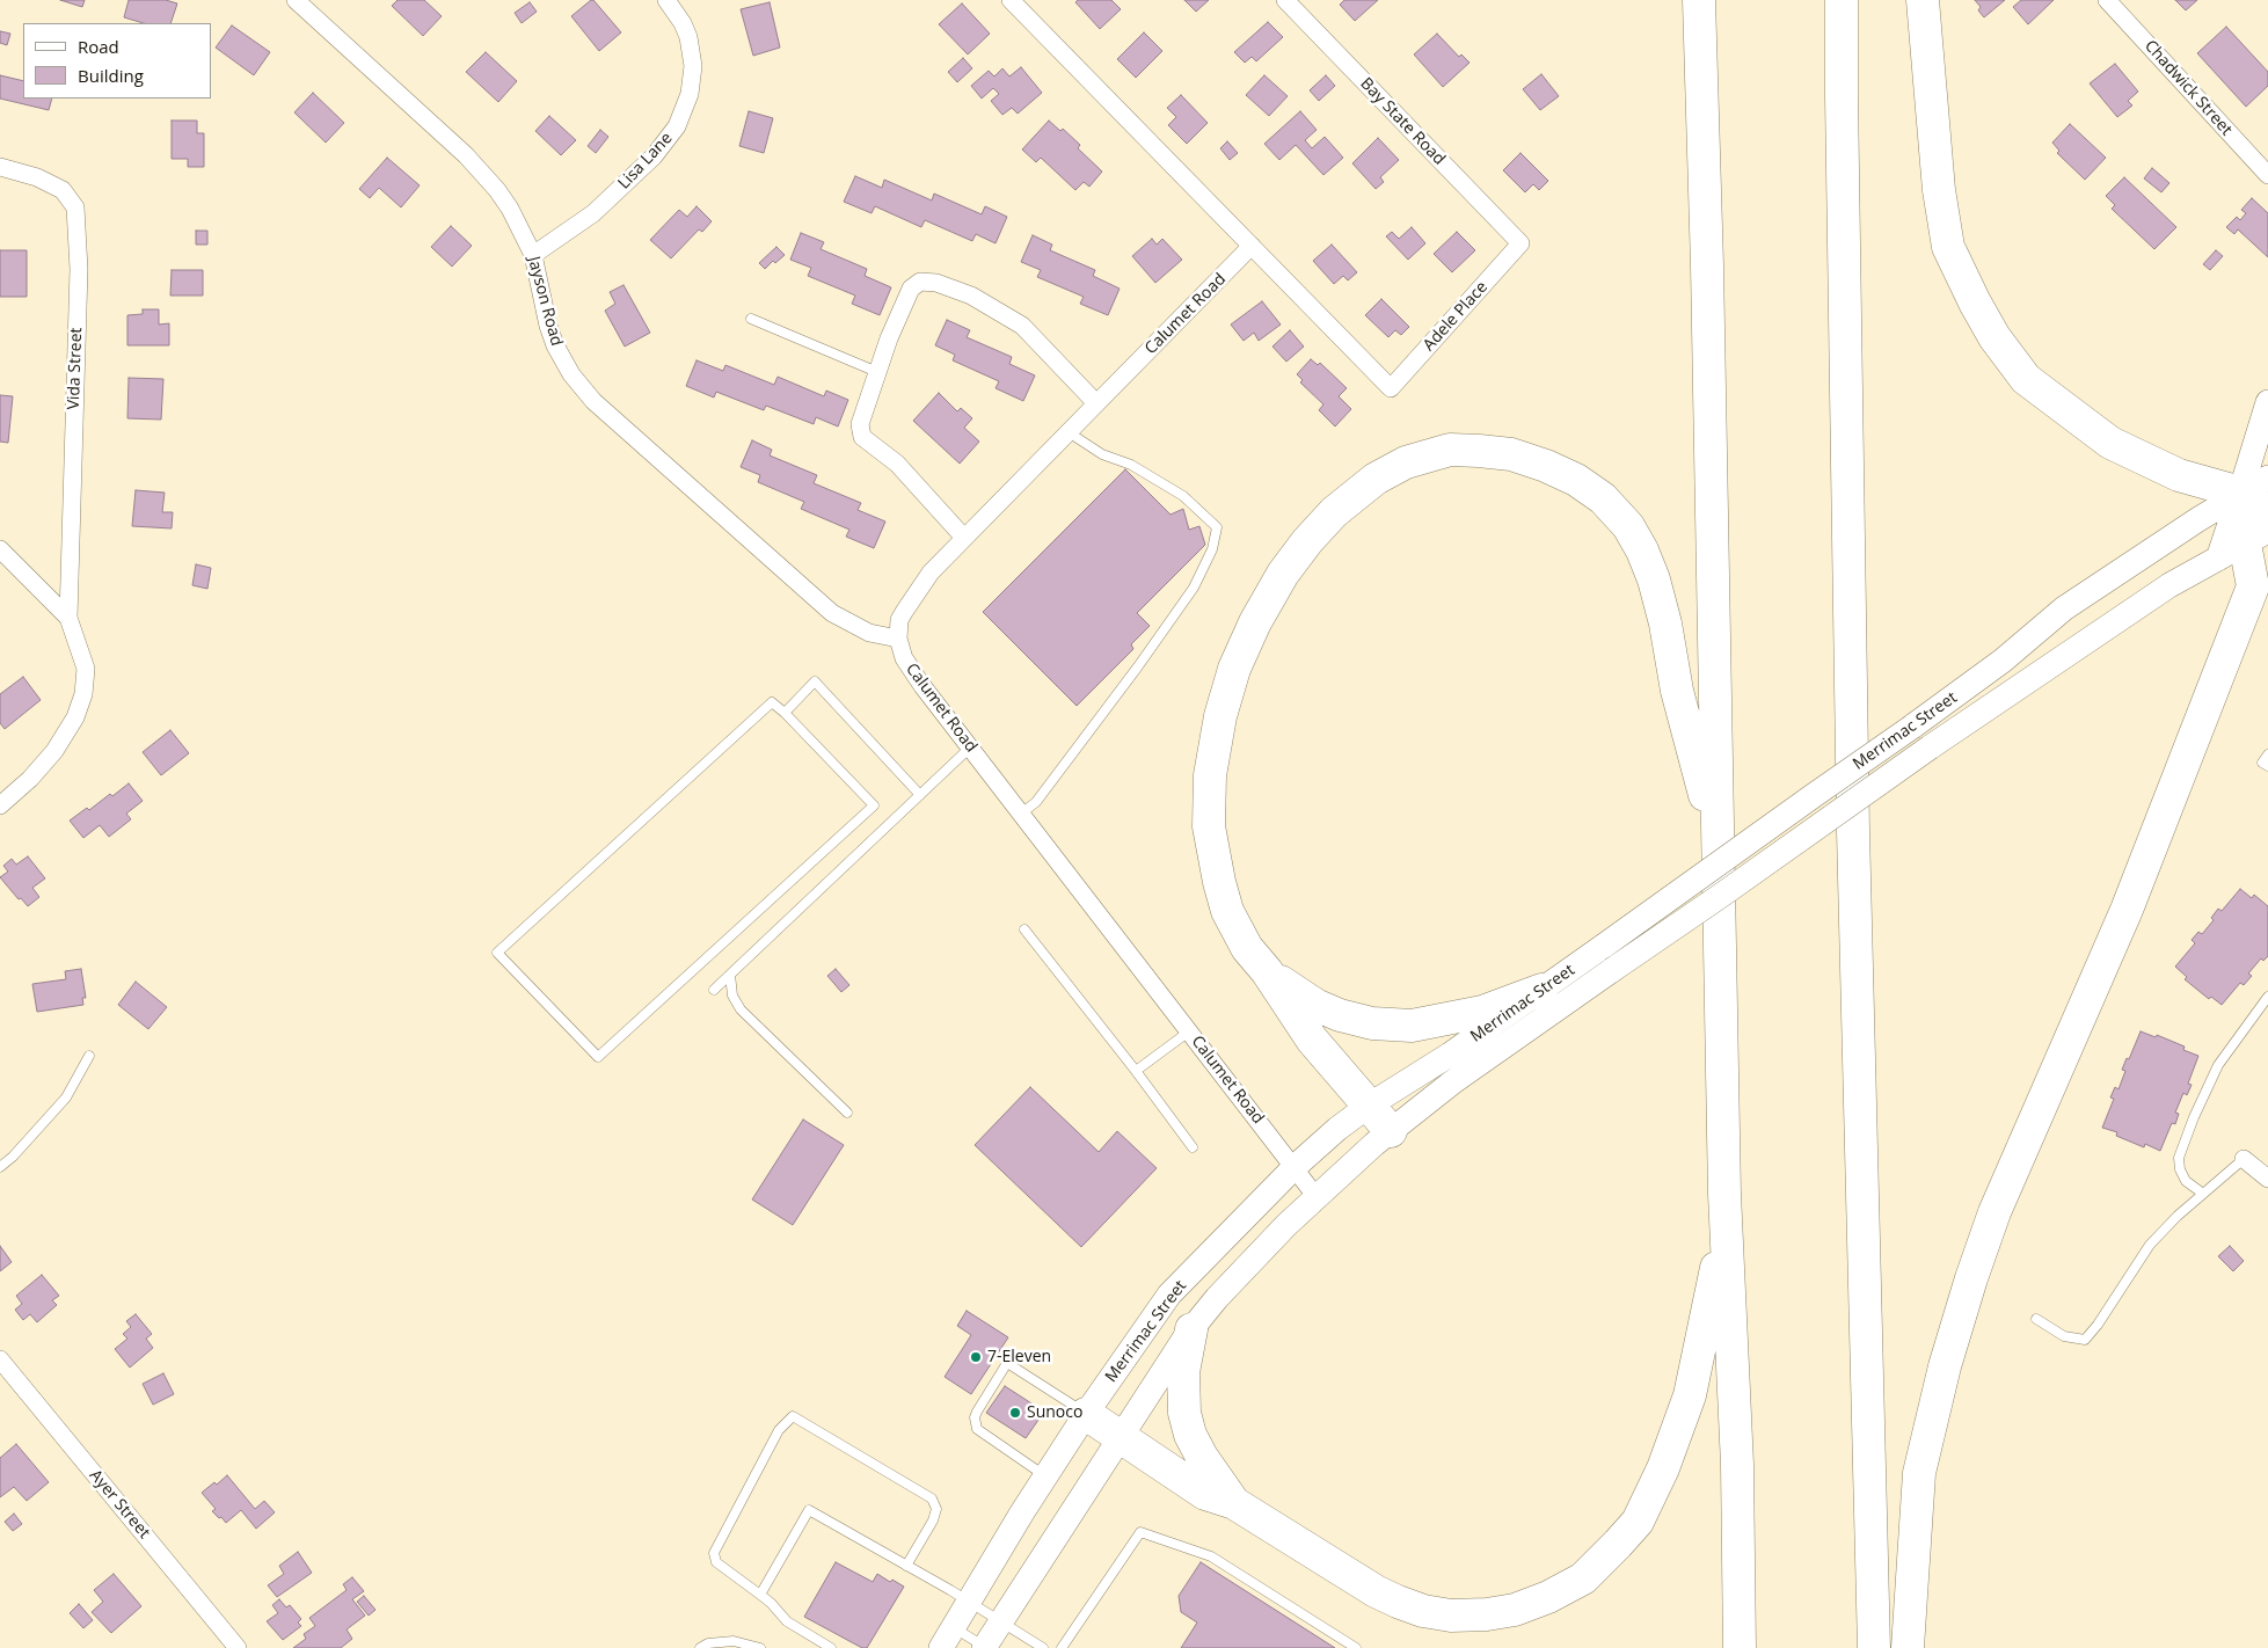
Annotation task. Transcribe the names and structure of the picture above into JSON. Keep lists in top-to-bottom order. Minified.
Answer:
{"streets":{"main road":["Merrimac Street"],"street":["Chadwick Street","Bay State Road","Lisa Lane","Jayson Road","Calumet Road","Adele Place","Vida Street","Ayer Street"]},"crossings":[["Bay State Road","Adele Place"],["Lisa Lane","Jayson Road"],["Jayson Road","Calumet Road"],["Calumet Road","Adele Place"],["Calumet Road","Merrimac Street"]],"places":["7-Eleven","Sunoco"],"legend":["Road","Building"]}
